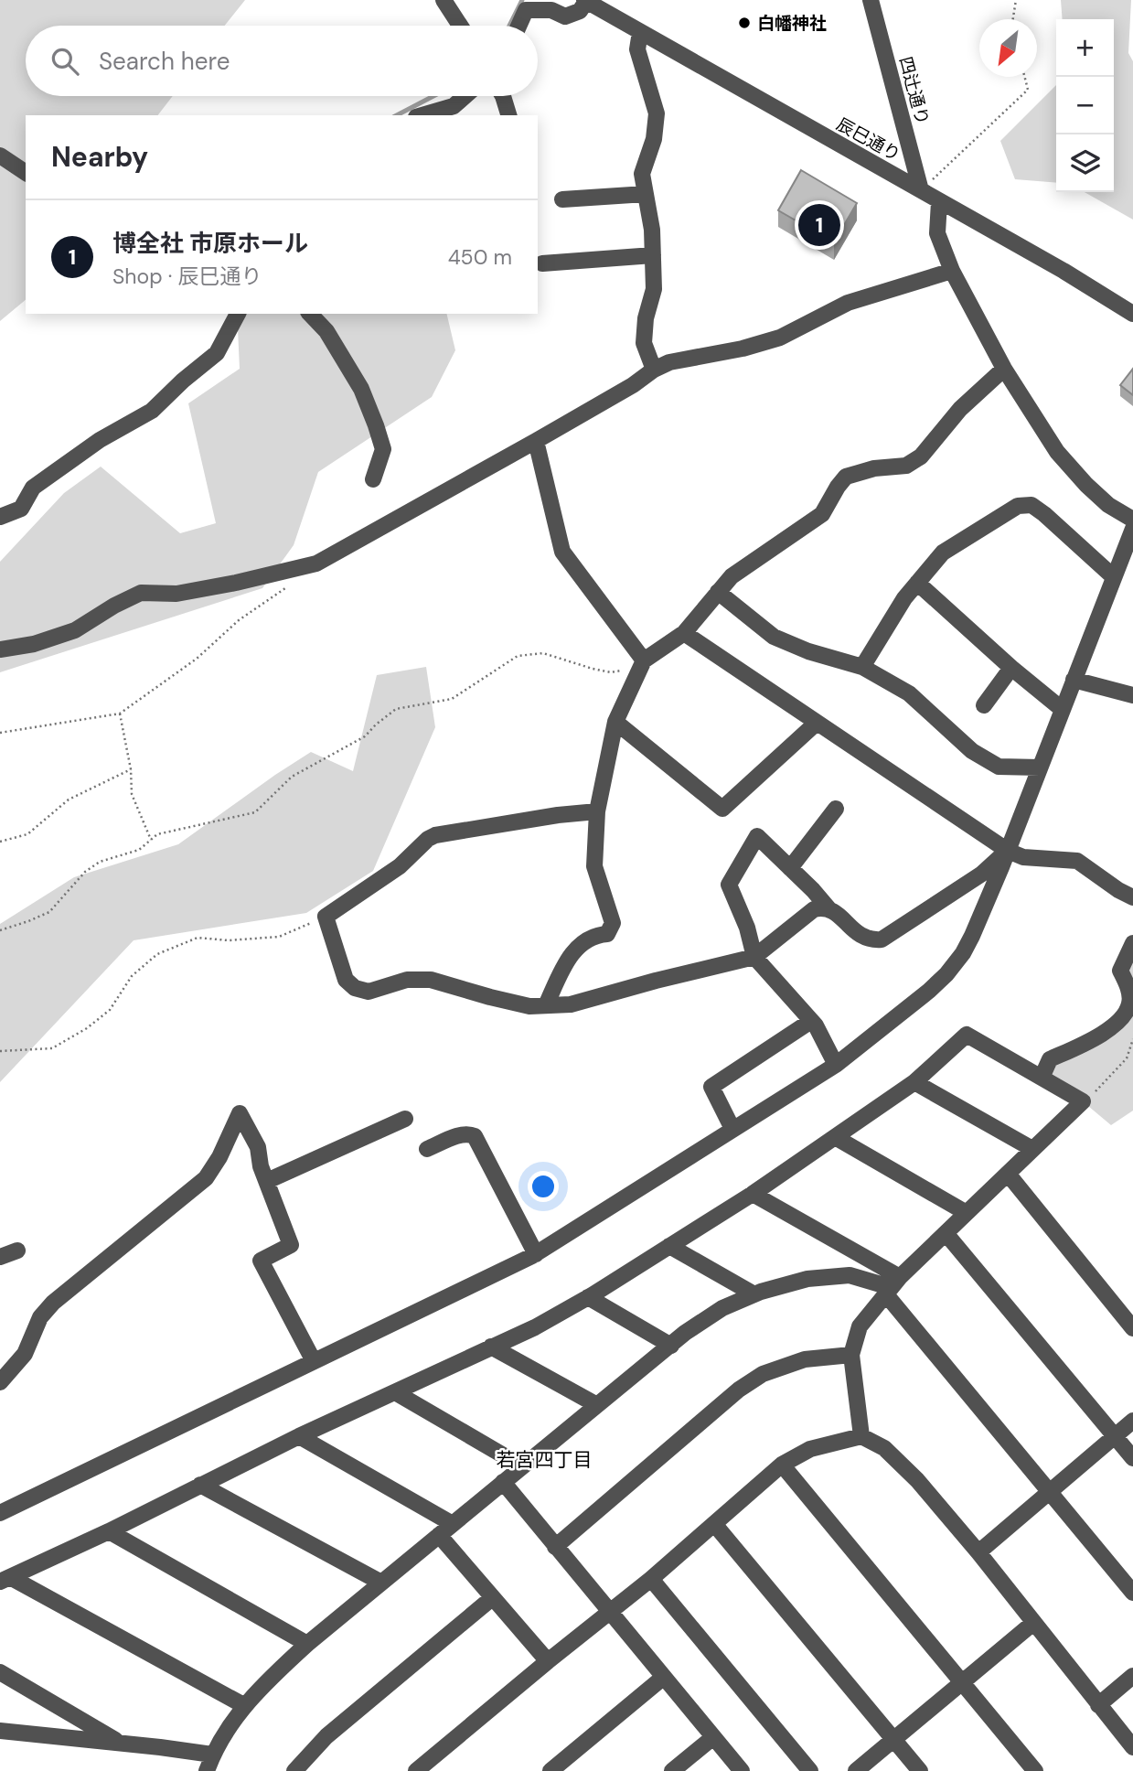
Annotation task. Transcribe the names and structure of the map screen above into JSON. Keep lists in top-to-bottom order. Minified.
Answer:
{"streets":{"street":["四辻通り","辰巳通り"]},"crossings":[["四辻通り","辰巳通り"]],"districts":["若宮四丁目"],"places":["白幡神社"],"north":"bottom left","page":{"map_buttons":["+","−"],"search":"Search here","heading":"Nearby","list":[{"mark":"1","name":"博全社 市原ホール","note":"Shop · 辰巳通り","value":"450 m"}],"pins":"1"}}
